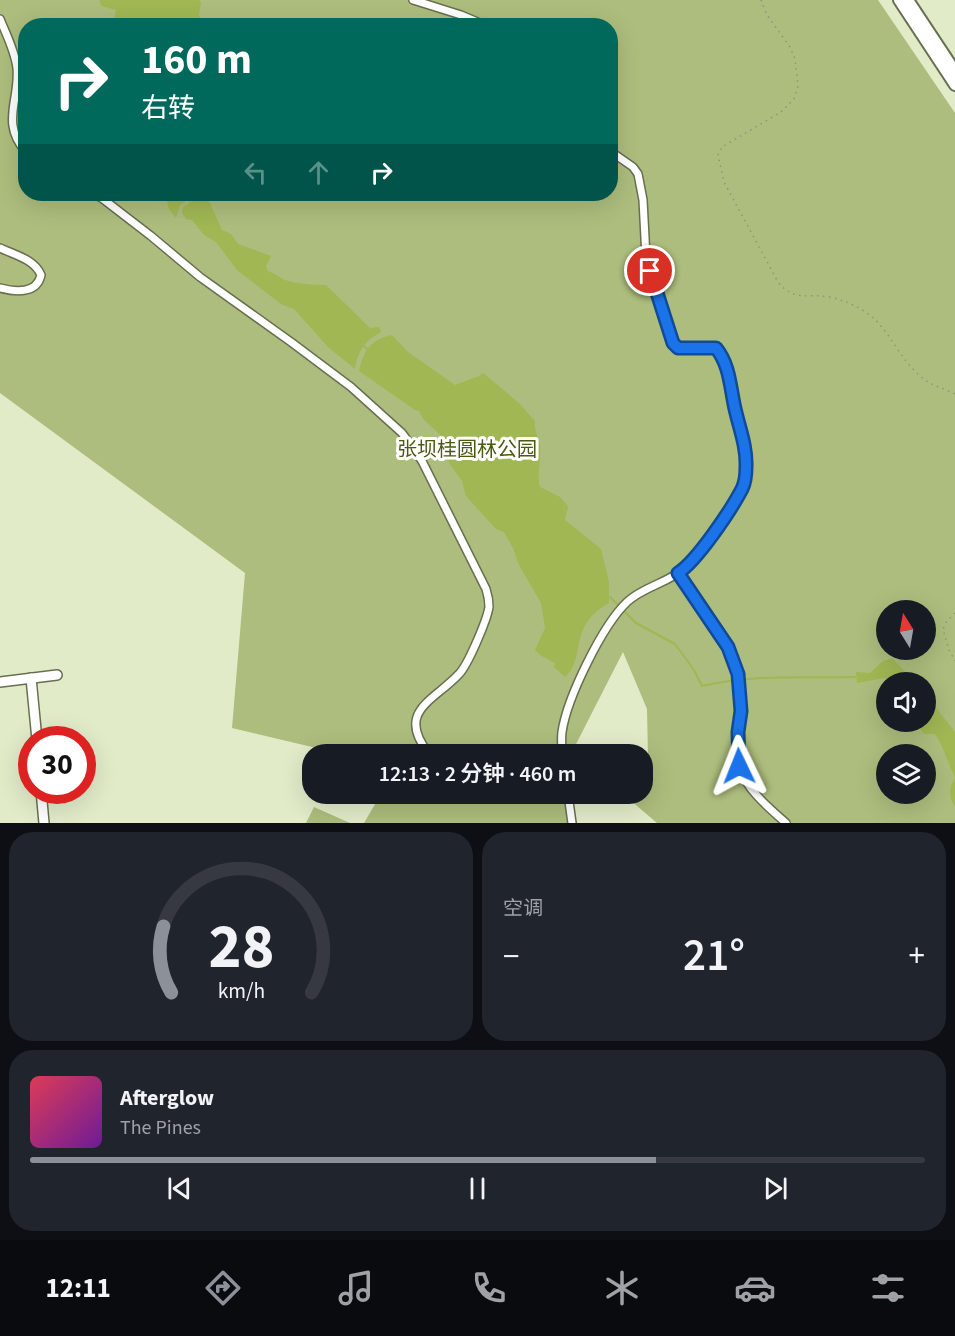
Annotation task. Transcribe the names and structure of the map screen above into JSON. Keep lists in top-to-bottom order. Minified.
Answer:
{"parks":["张坝桂圆林公园"],"north":"top","page":{"turn":["160 m","右转"],"limit":"30","trip":"12:13 · 2 分钟 · 460 m","tile":"空调","heat":["−","21°","+"],"song":["Afterglow","The Pines"],"tabs":"12:11","gauge":["28","km/h"]}}
